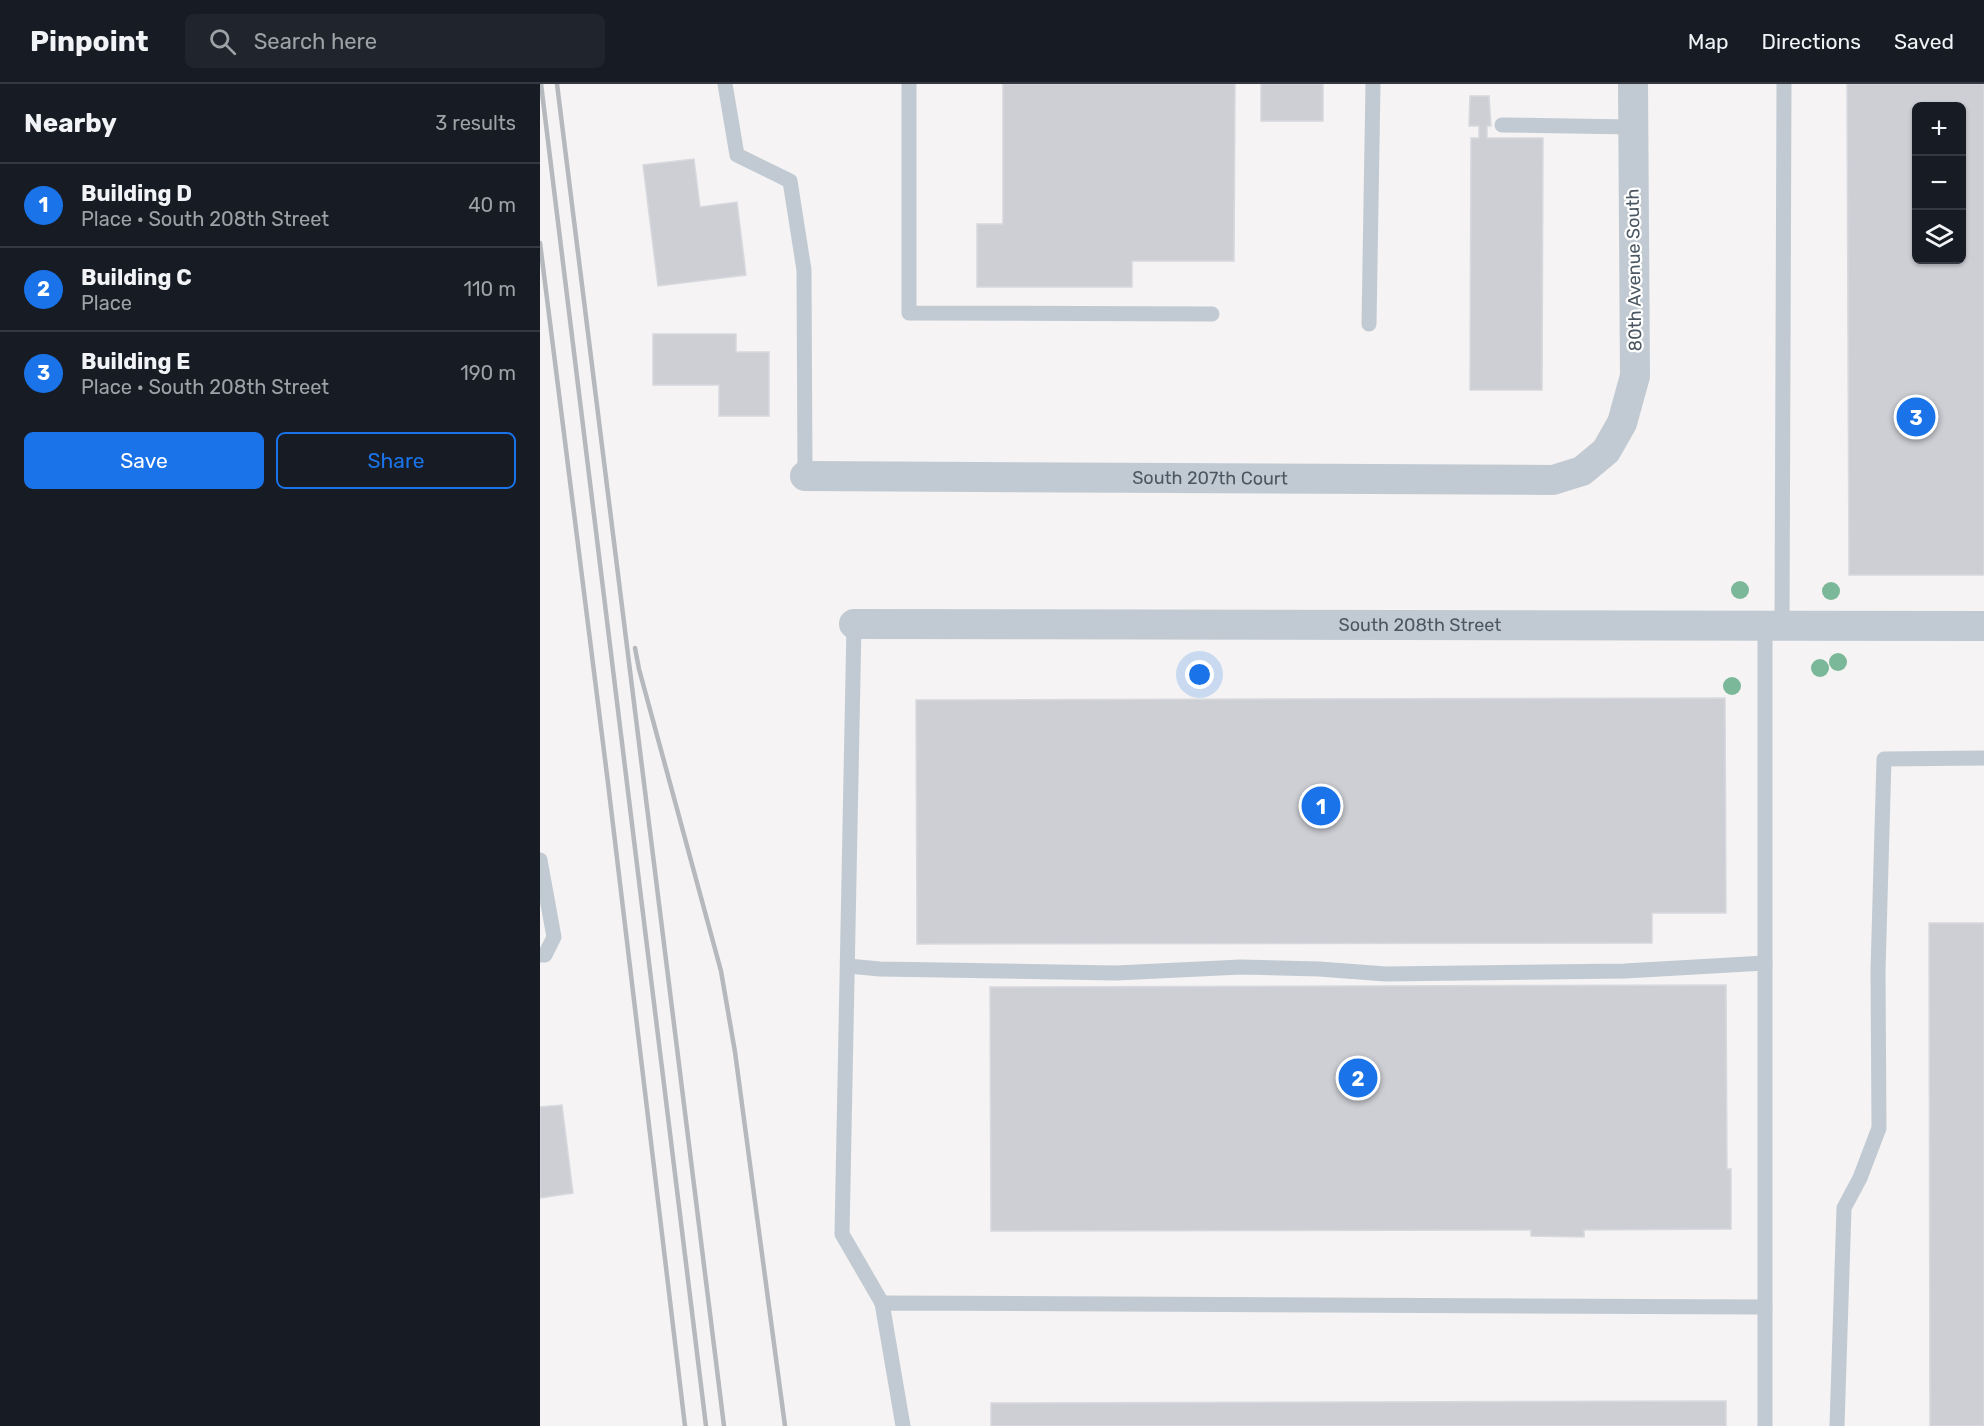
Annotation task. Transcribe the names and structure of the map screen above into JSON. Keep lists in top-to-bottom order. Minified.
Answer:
{"streets":{"street":["80th Avenue South","South 207th Court","South 208th Street"]},"crossings":[["80th Avenue South","South 207th Court"]],"page":{"header":"Pinpoint","search":"Search here","nav":["Map","Directions","Saved"],"heading":["Nearby","3 results"],"map_buttons":["+","−"],"list":[{"mark":"1","name":"Building D","note":"Place · South 208th Street","value":"40 m"},{"mark":"2","name":"Building C","note":"Place","value":"110 m"},{"mark":"3","name":"Building E","note":"Place · South 208th Street","value":"190 m"}],"pins":["3","1","2"],"buttons":["Save","Share"]}}
